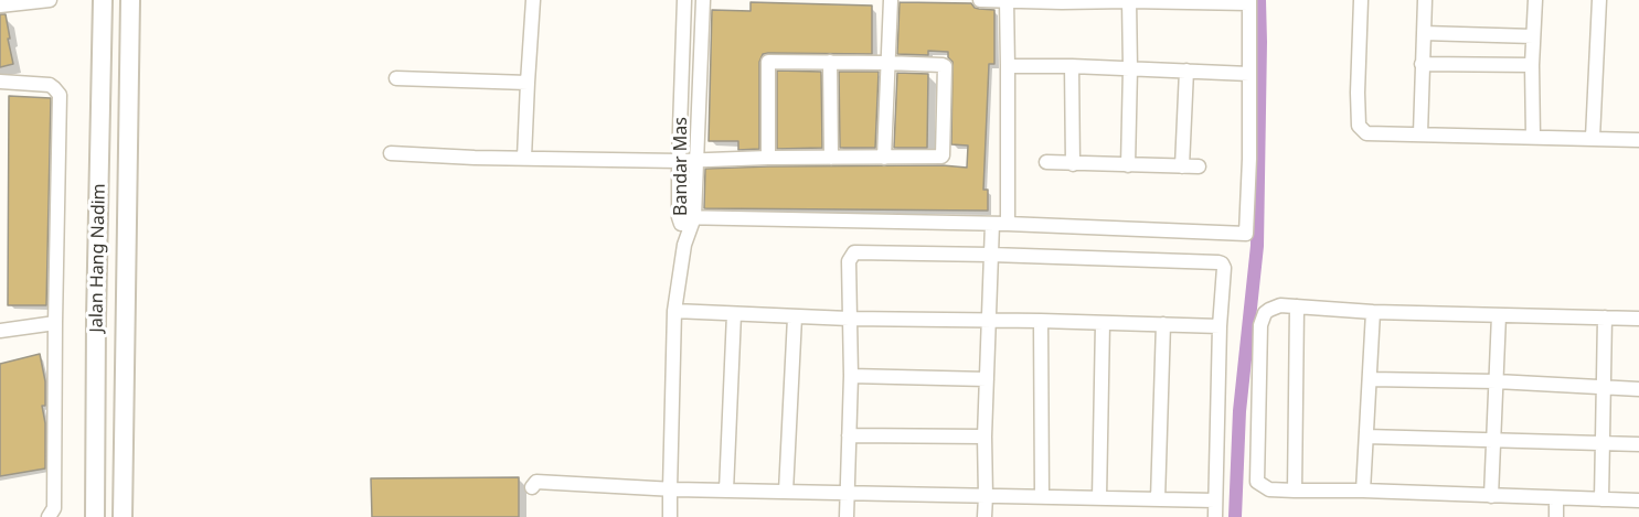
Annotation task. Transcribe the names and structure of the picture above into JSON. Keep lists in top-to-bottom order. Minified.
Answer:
{"streets":{"street":["Bandar Mas","Jalan Hang Nadim"]}}
